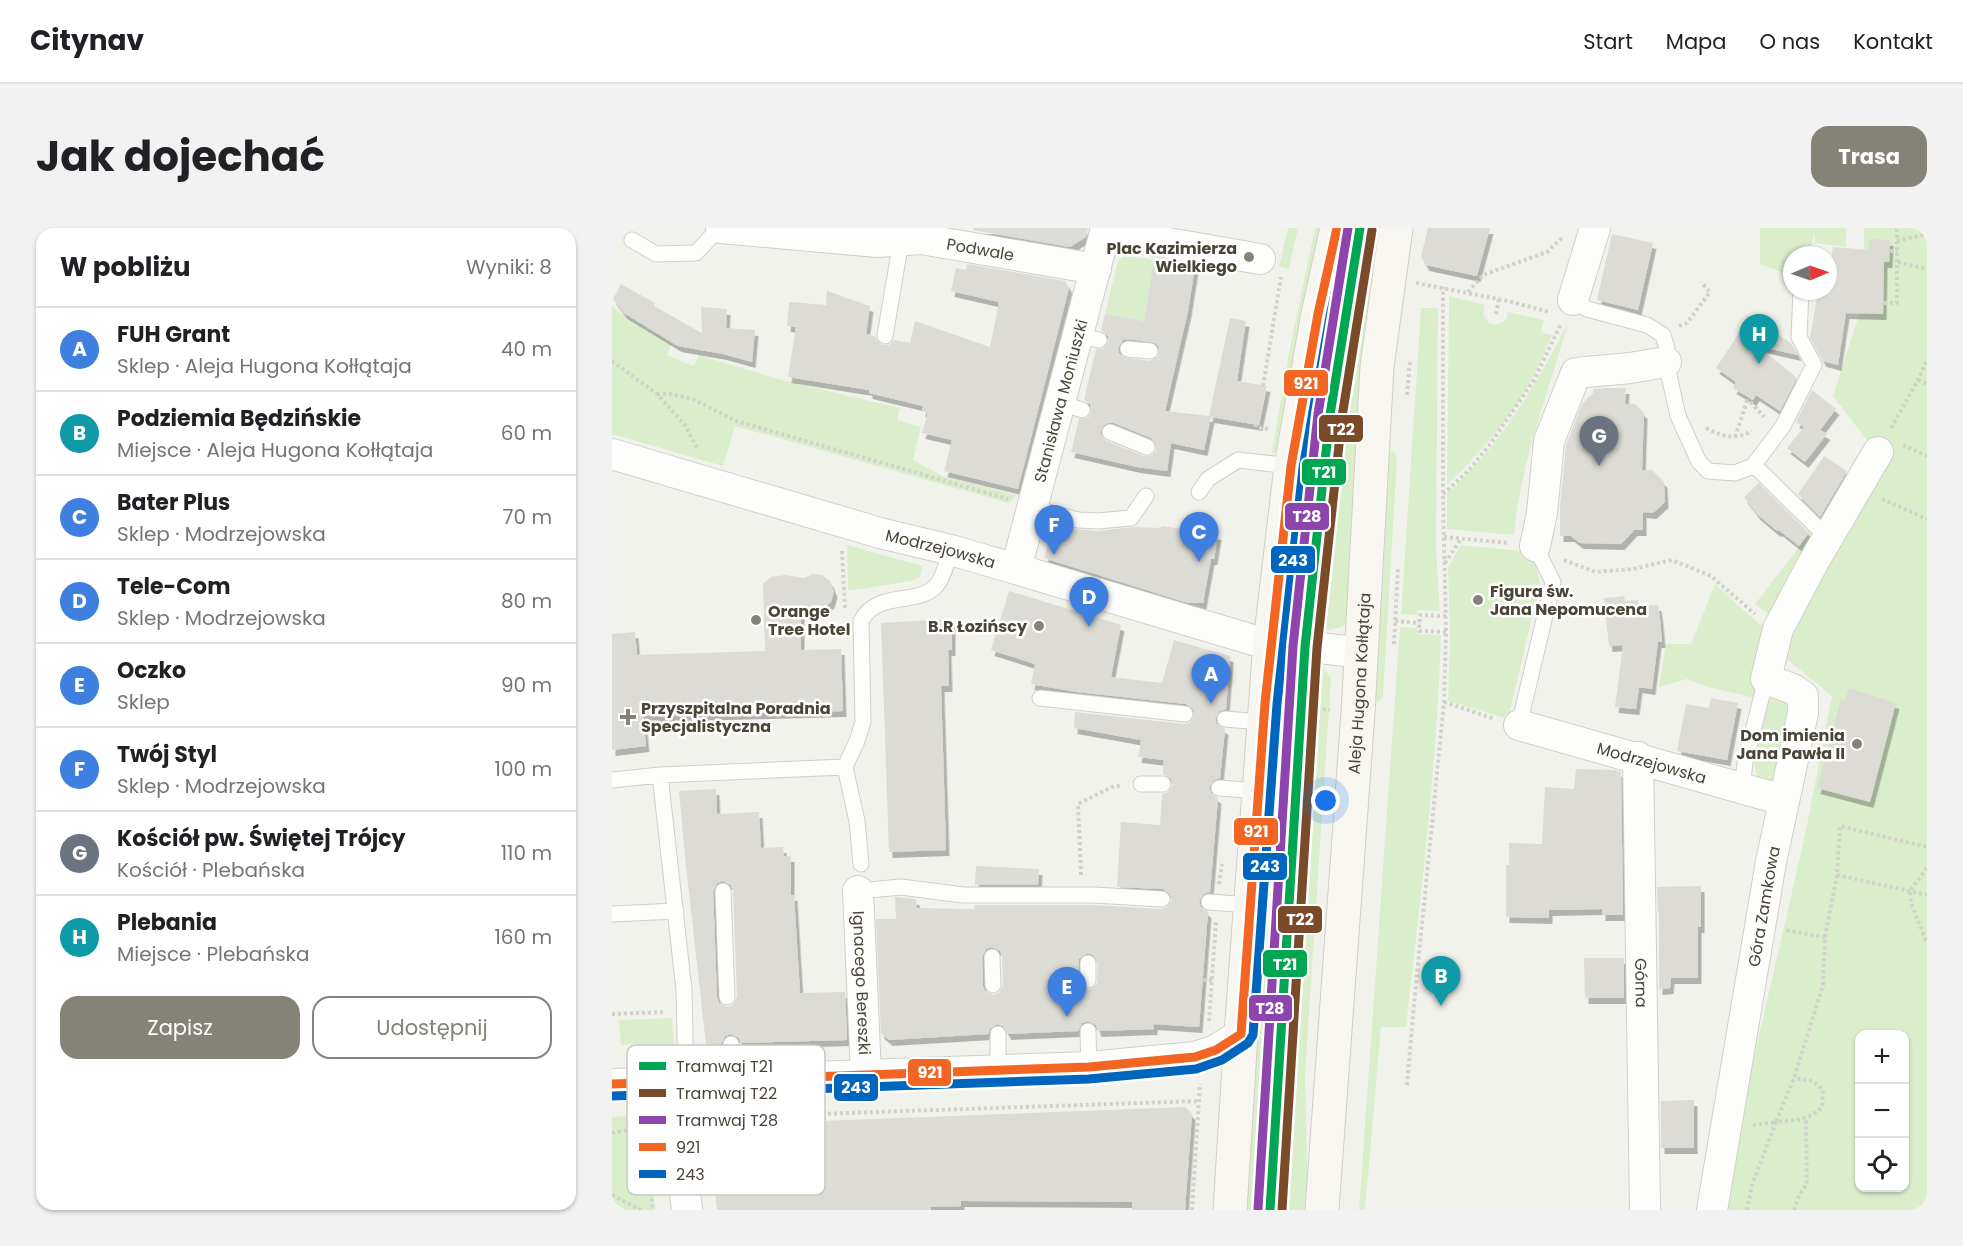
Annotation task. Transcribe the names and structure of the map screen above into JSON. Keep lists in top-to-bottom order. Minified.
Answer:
{"streets":{"main road":["Aleja Hugona Kołłątaja"],"street":["Podwale","Stanisława Moniuszki","Modrzejowska","Góra Zamkowa","Ignacego Bereszki","Górna"]},"crossings":[["Podwale","Stanisława Moniuszki"],["Stanisława Moniuszki","Modrzejowska"],["Modrzejowska","Aleja Hugona Kołłątaja"],["Modrzejowska","Góra Zamkowa"],["Modrzejowska","Górna"]],"places":{"other":["Plac Kazimierza Wielkiego","Figura św. Jana Nepomucena","Orange Tree Hotel","B.R Łozińscy","Dom imienia Jana Pawła II"],"health":["Przyszpitalna Poradnia Specjalistyczna"]},"lines":["tram line T21","tram line T28","transit line 921","tram line T22","transit line 243"],"legend":["Tramwaj T21","Tramwaj T22","Tramwaj T28","921","243"],"north":"right","page":{"header":"Citynav","nav":["Start","Mapa","O nas","Kontakt"],"title":"Jak dojechać","buttons":["Trasa",["Zapisz","Udostępnij"]],"heading":["W pobliżu","Wyniki: 8"],"list":[{"mark":"A","name":"FUH Grant","note":"Sklep · Aleja Hugona Kołłątaja","value":"40 m"},{"mark":"B","name":"Podziemia Będzińskie","note":"Miejsce · Aleja Hugona Kołłątaja","value":"60 m"},{"mark":"C","name":"Bater Plus","note":"Sklep · Modrzejowska","value":"70 m"},{"mark":"D","name":"Tele-Com","note":"Sklep · Modrzejowska","value":"80 m"},{"mark":"E","name":"Oczko","note":"Sklep","value":"90 m"},{"mark":"F","name":"Twój Styl","note":"Sklep · Modrzejowska","value":"100 m"},{"mark":"G","name":"Kościół pw. Świętej Trójcy","note":"Kościół · Plebańska","value":"110 m"},{"mark":"H","name":"Plebania","note":"Miejsce · Plebańska","value":"160 m"}],"pins":["H","G","F","C","D","A","B","E"],"map_buttons":["+","−"]}}
